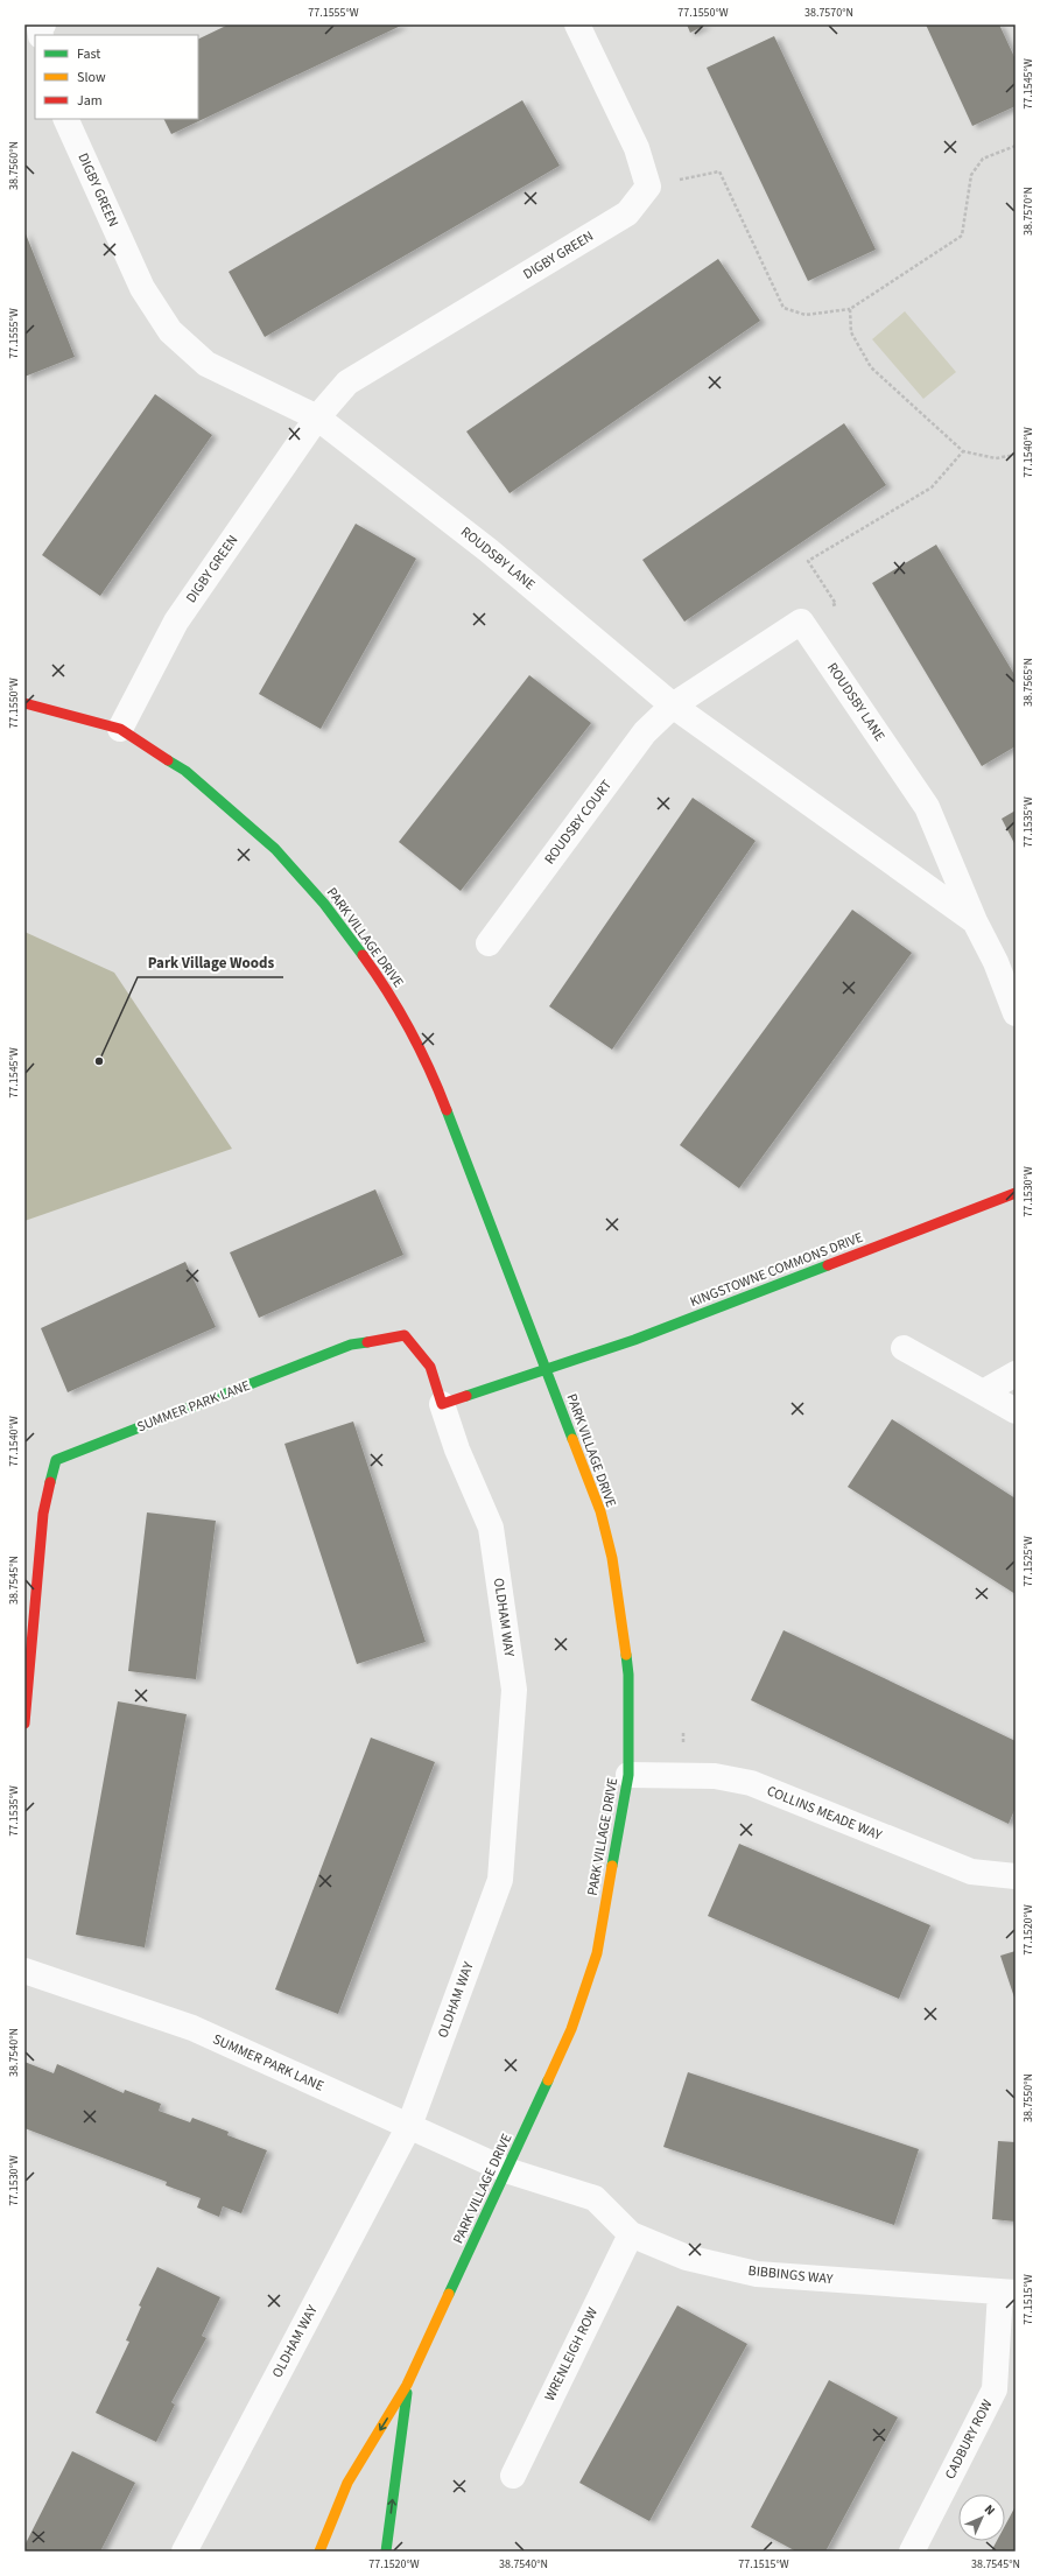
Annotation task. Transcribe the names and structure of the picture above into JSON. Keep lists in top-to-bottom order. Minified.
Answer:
{"streets":{"street":["DIGBY GREEN","ROUDSBY LANE","ROUDSBY COURT","PARK VILLAGE DRIVE","KINGSTOWNE COMMONS DRIVE","SUMMER PARK LANE","OLDHAM WAY","COLLINS MEADE WAY","BIBBINGS WAY","WRENLEIGH ROW","CADBURY ROW"]},"crossings":[["DIGBY GREEN","ROUDSBY LANE"],["DIGBY GREEN","PARK VILLAGE DRIVE"],["ROUDSBY LANE","ROUDSBY COURT"],["PARK VILLAGE DRIVE","KINGSTOWNE COMMONS DRIVE"],["PARK VILLAGE DRIVE","SUMMER PARK LANE"],["PARK VILLAGE DRIVE","COLLINS MEADE WAY"],["PARK VILLAGE DRIVE","BIBBINGS WAY"],["SUMMER PARK LANE","OLDHAM WAY"],["SUMMER PARK LANE","BIBBINGS WAY"],["BIBBINGS WAY","WRENLEIGH ROW"],["BIBBINGS WAY","CADBURY ROW"]],"places":["Park Village Woods"],"legend":["Fast","Slow","Jam"],"north":"top right","coordinates":["77.1555°W","77.1550°W","38.7570°N","77.1545°W","38.7560°N","77.1540°W","38.7565°N","77.1535°W","77.1530°W","77.1525°W","38.7545°N","77.1520°W","38.7540°N","38.7550°N","77.1515°W"]}
